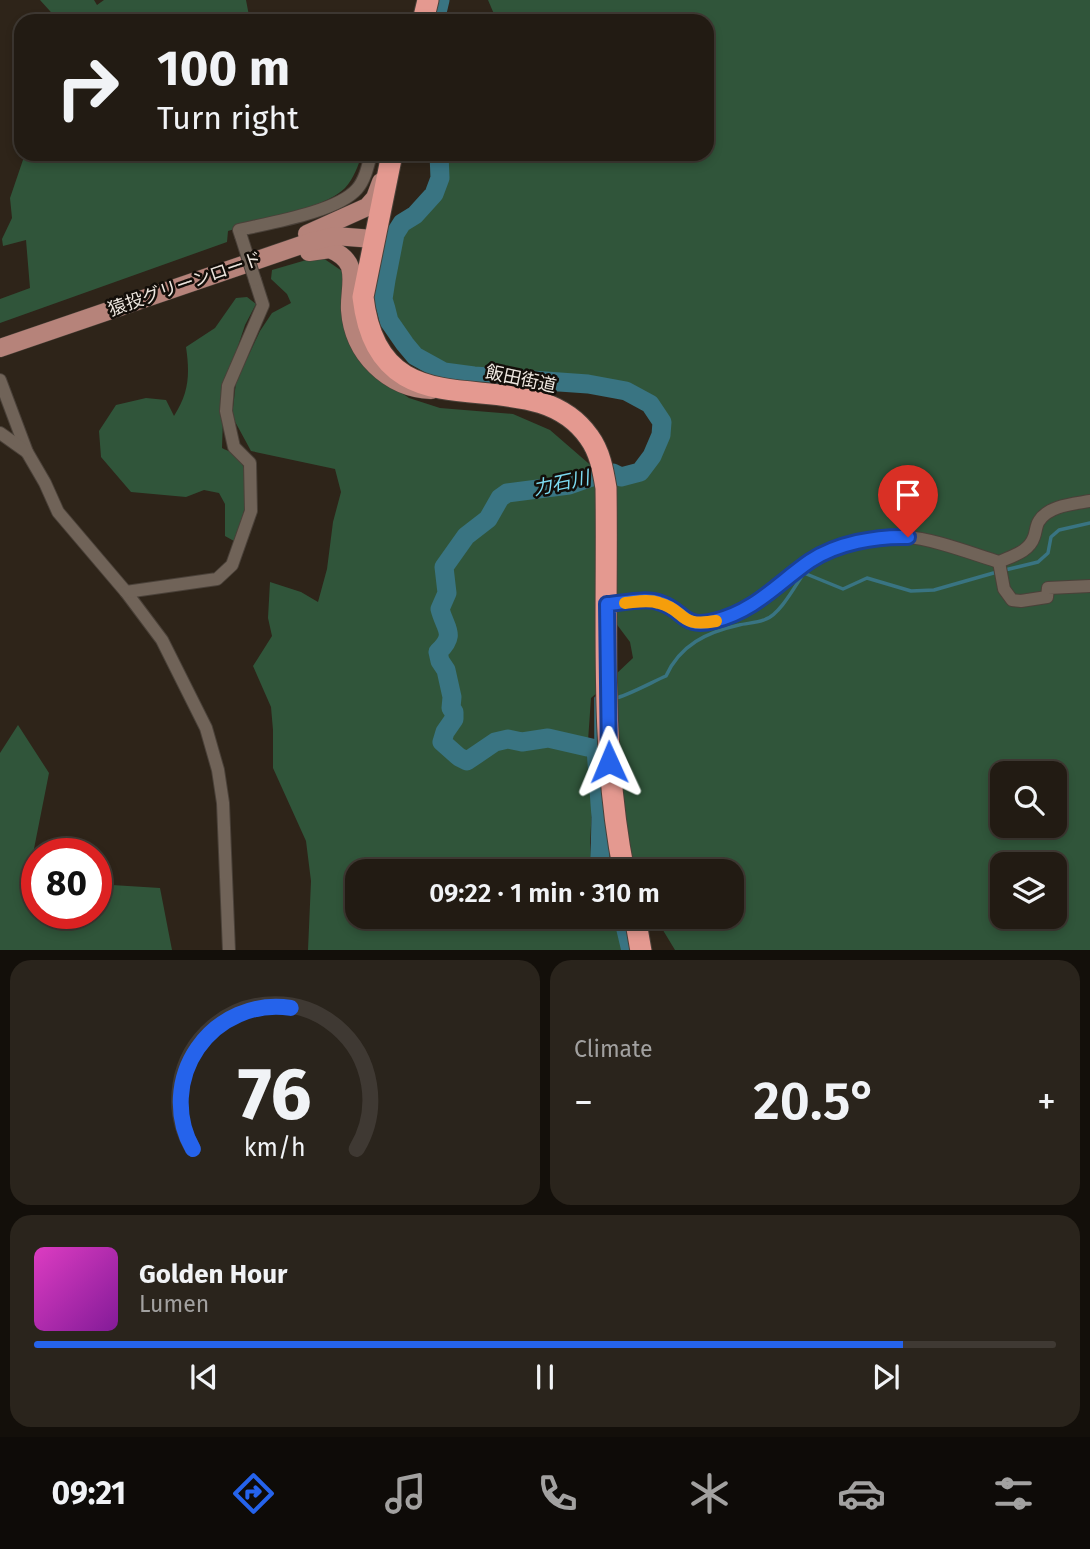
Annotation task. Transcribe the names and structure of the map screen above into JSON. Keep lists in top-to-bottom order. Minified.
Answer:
{"streets":{"highway":["飯田街道"],"main road":["猿投グリーンロード"]},"crossings":[["猿投グリーンロード","飯田街道"]],"water":["力石川"],"page":{"turn":["100 m","Turn right"],"limit":"80","trip":"09:22 · 1 min · 310 m","tile":"Climate","heat":["−","20.5°","+"],"song":["Golden Hour","Lumen"],"tabs":"09:21","gauge":["76","km/h"]}}
